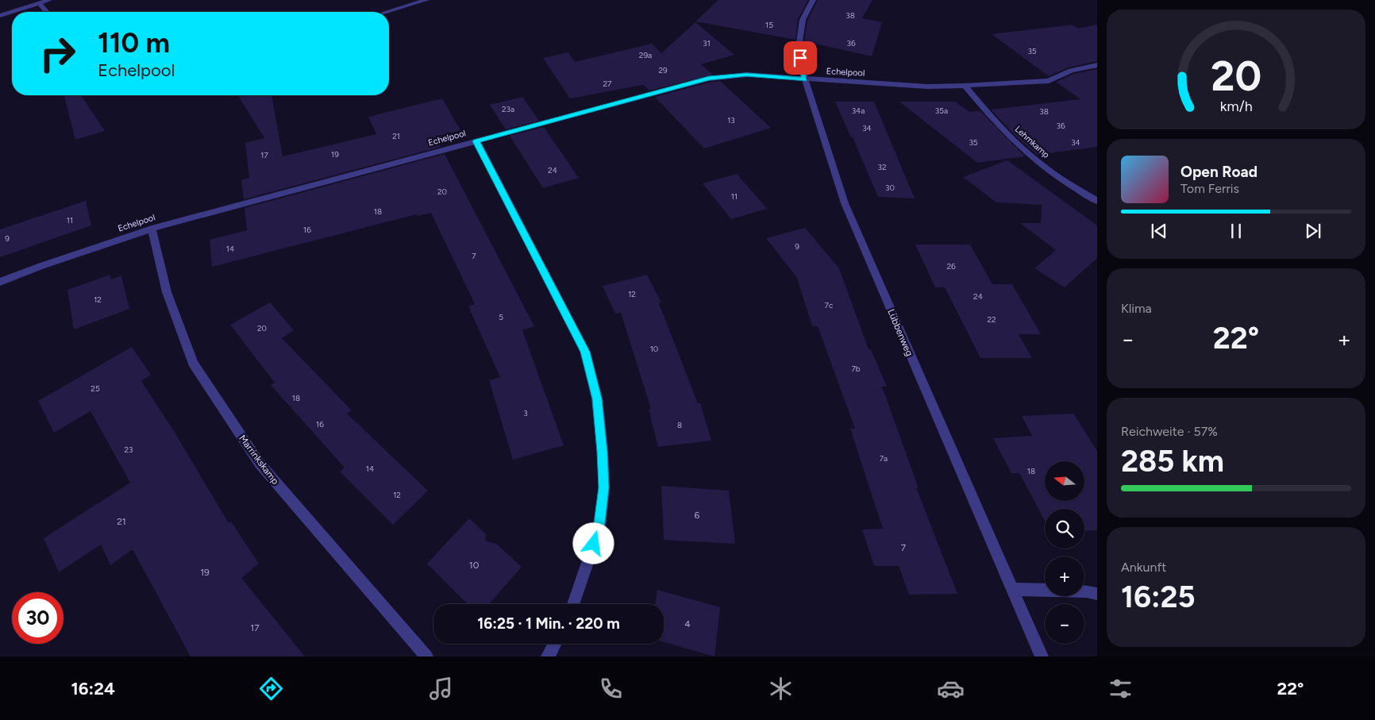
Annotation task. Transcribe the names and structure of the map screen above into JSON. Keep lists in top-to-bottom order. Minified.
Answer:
{"streets":{"street":["Echelpool","Lehmkamp","Lübbenweg","Marrinkskamp"]},"crossings":[["Echelpool","Lehmkamp"],["Echelpool","Lübbenweg"],["Echelpool","Marrinkskamp"]],"house_numbers":["38","15","31","36","35","29a","29","27","23a","34a","35a","38","13","36","34","21","35","34","19","17","32","24","30","20","11","18","11","16","9","9","14","7","26","12","24","12","7c","5","22","20","10","7b","25","18","3","16","8","23","7a","14","18","12","6","21","7","10","19","4","17"],"north":"left","page":{"turn":["110 m","Echelpool"],"song":["Open Road","Tom Ferris"],"tile":["Klima",["Reichweite · 57%","285 km"],["Ankunft","16:25"]],"heat":["−","22°","+"],"map_buttons":["+","−"],"limit":"30","trip":"16:25 · 1 Min. · 220 m","tabs":["16:24","22°"],"gauge":["20","km/h"]}}
